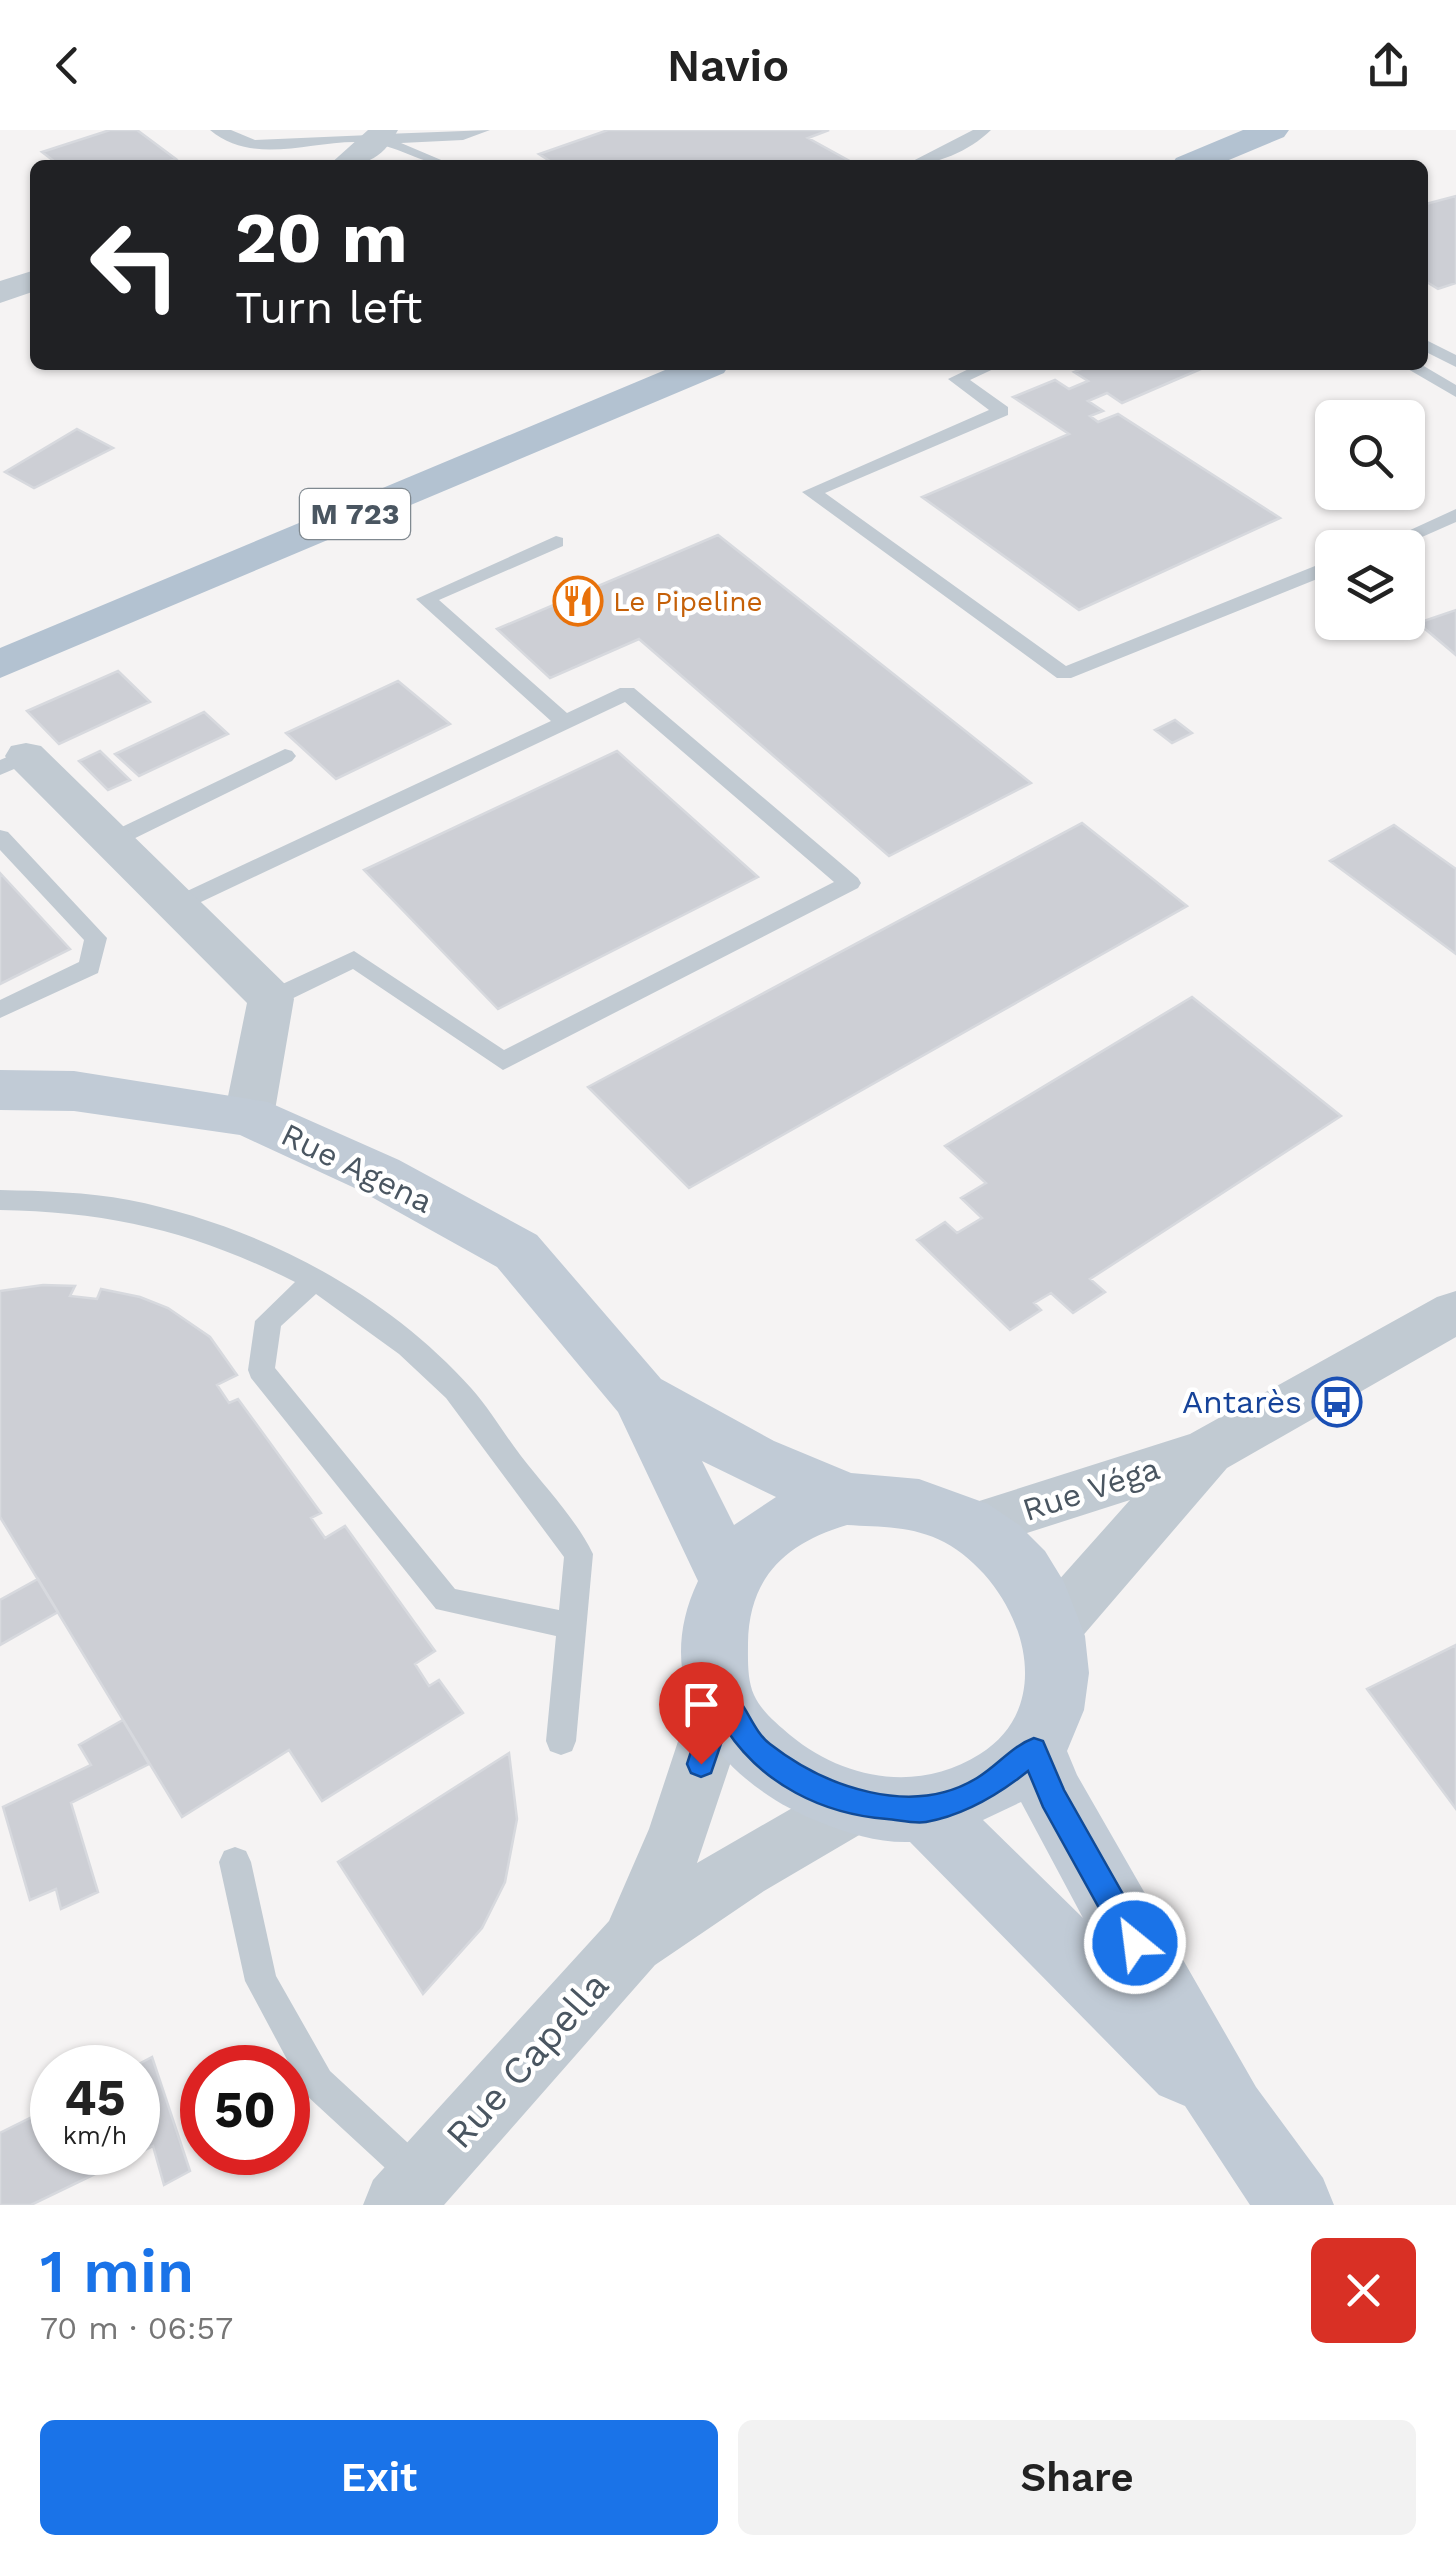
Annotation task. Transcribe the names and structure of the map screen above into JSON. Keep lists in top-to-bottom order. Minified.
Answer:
{"streets":{"main road":["M 723","Rue Agena"],"street":["Rue Véga","Rue Capella"]},"crossings":[["Rue Agena","Rue Véga"],["Rue Agena","Rue Capella"],["Rue Véga","Rue Capella"]],"places":{"restaurant":["Le Pipeline"],"bus stop":["Antarès"]},"page":{"header":"Navio","turn":["20 m","Turn left"],"speed":"45 km/h","limit":"50","heading":["1 min","70 m · 06:57"],"buttons":["Exit","Share"]}}
